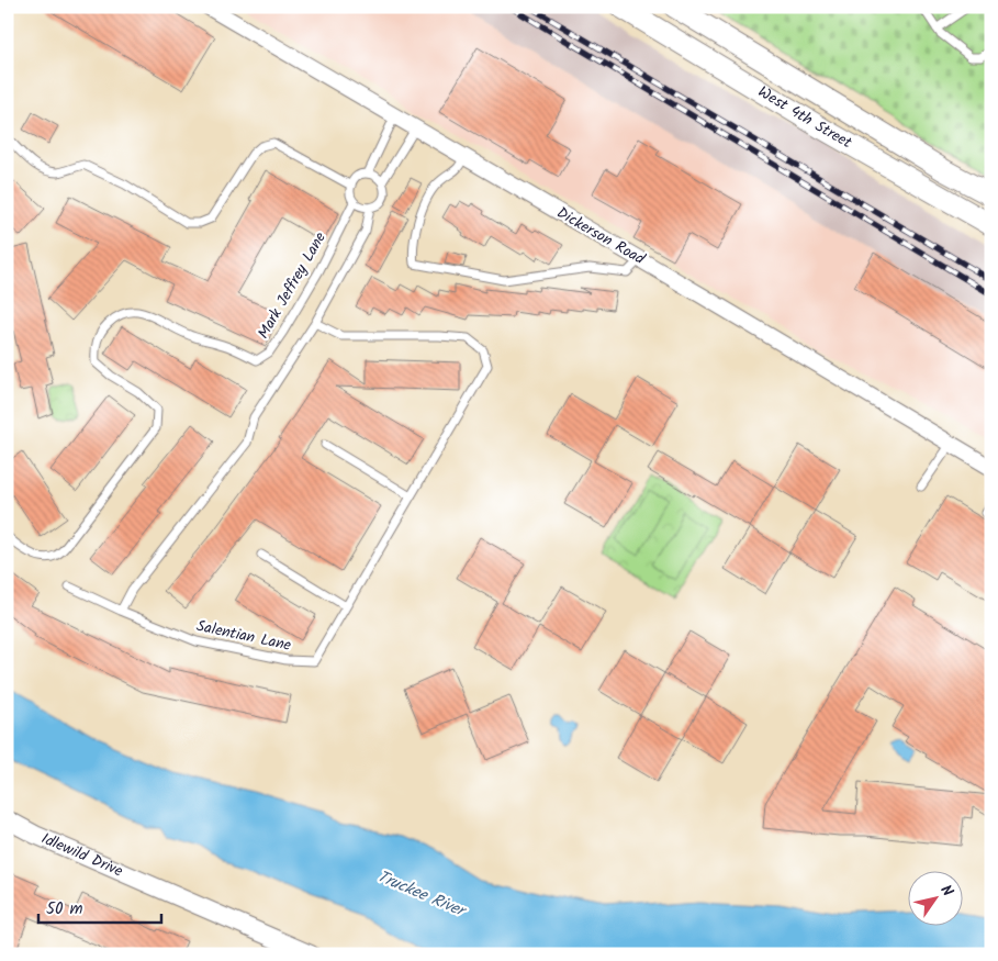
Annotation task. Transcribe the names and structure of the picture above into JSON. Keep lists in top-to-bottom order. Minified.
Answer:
{"streets":{"main road":["West 4th Street"],"street":["Dickerson Road","Idlewild Drive"],"lane":["Mark Jeffrey Lane","Salentian Lane"]},"water":["Truckee River"],"scale_bar":"50 m","north":"top right"}
